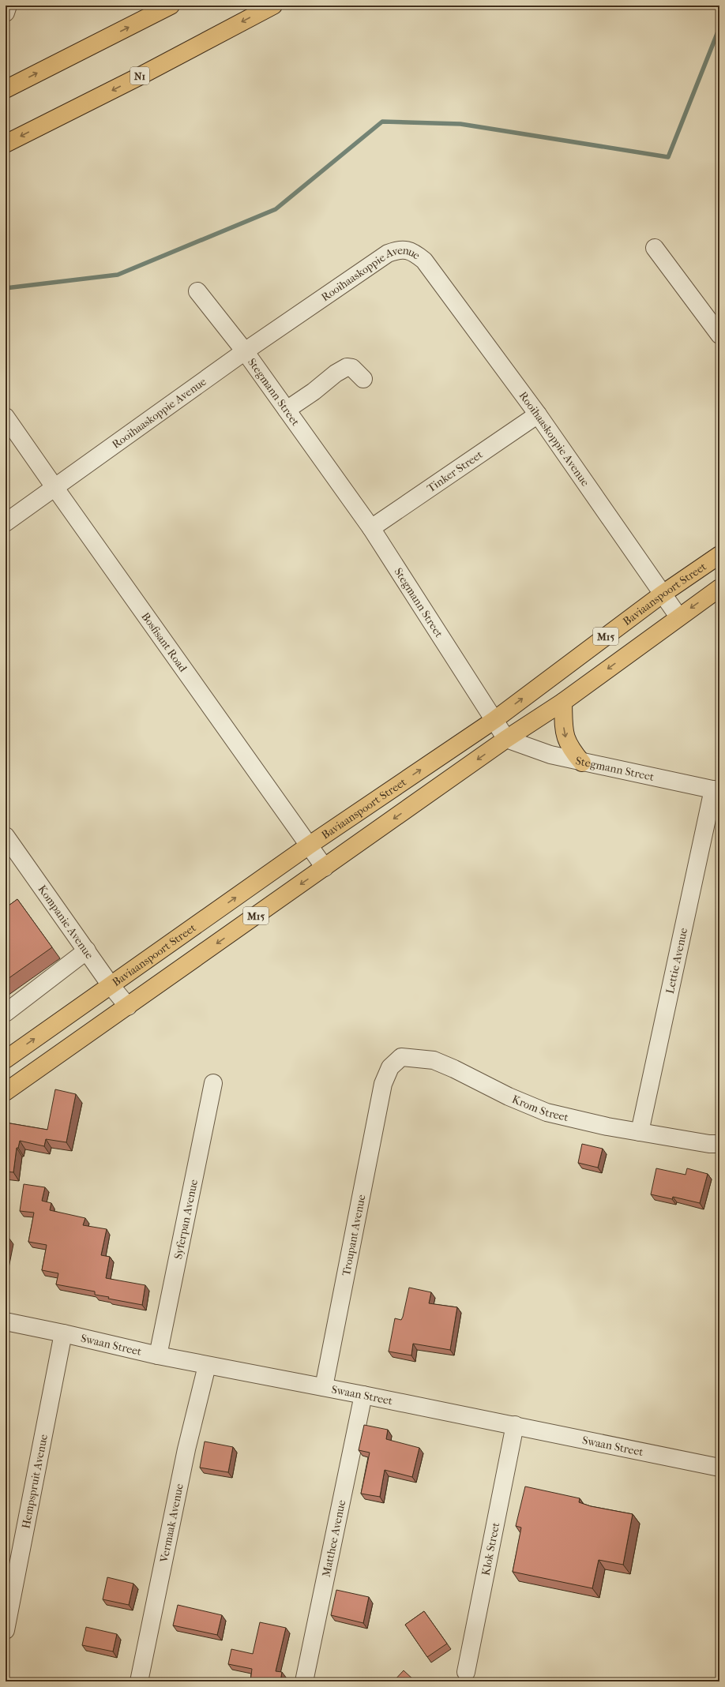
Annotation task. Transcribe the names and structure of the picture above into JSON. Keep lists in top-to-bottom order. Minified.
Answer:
{"streets":{"main road":["N1","Baviaanspoort Street","M15"],"street":["Rooihaaskoppie Avenue","Stegmann Street","Tinker Street","Bosfisant Road","Kompanie Avenue","Lettie Avenue","Krom Street","Syferpan Avenue","Troupant Avenue","Swaan Street","Hempspruit Avenue","Vermaak Avenue","Matthee Avenue","Klok Street"]},"crossings":[["Rooihaaskoppie Avenue","Stegmann Street"],["Rooihaaskoppie Avenue","Tinker Street"],["Rooihaaskoppie Avenue","Baviaanspoort Street"],["Rooihaaskoppie Avenue","M15"],["Rooihaaskoppie Avenue","Bosfisant Road"],["Stegmann Street","Tinker Street"],["Stegmann Street","Baviaanspoort Street"],["Stegmann Street","M15"],["Stegmann Street","Lettie Avenue"],["Baviaanspoort Street","Bosfisant Road"],["Baviaanspoort Street","Kompanie Avenue"],["M15","Bosfisant Road"],["M15","Kompanie Avenue"],["Lettie Avenue","Krom Street"],["Krom Street","Troupant Avenue"],["Syferpan Avenue","Swaan Street"],["Troupant Avenue","Swaan Street"],["Swaan Street","Hempspruit Avenue"],["Swaan Street","Vermaak Avenue"],["Swaan Street","Matthee Avenue"],["Swaan Street","Klok Street"]]}
